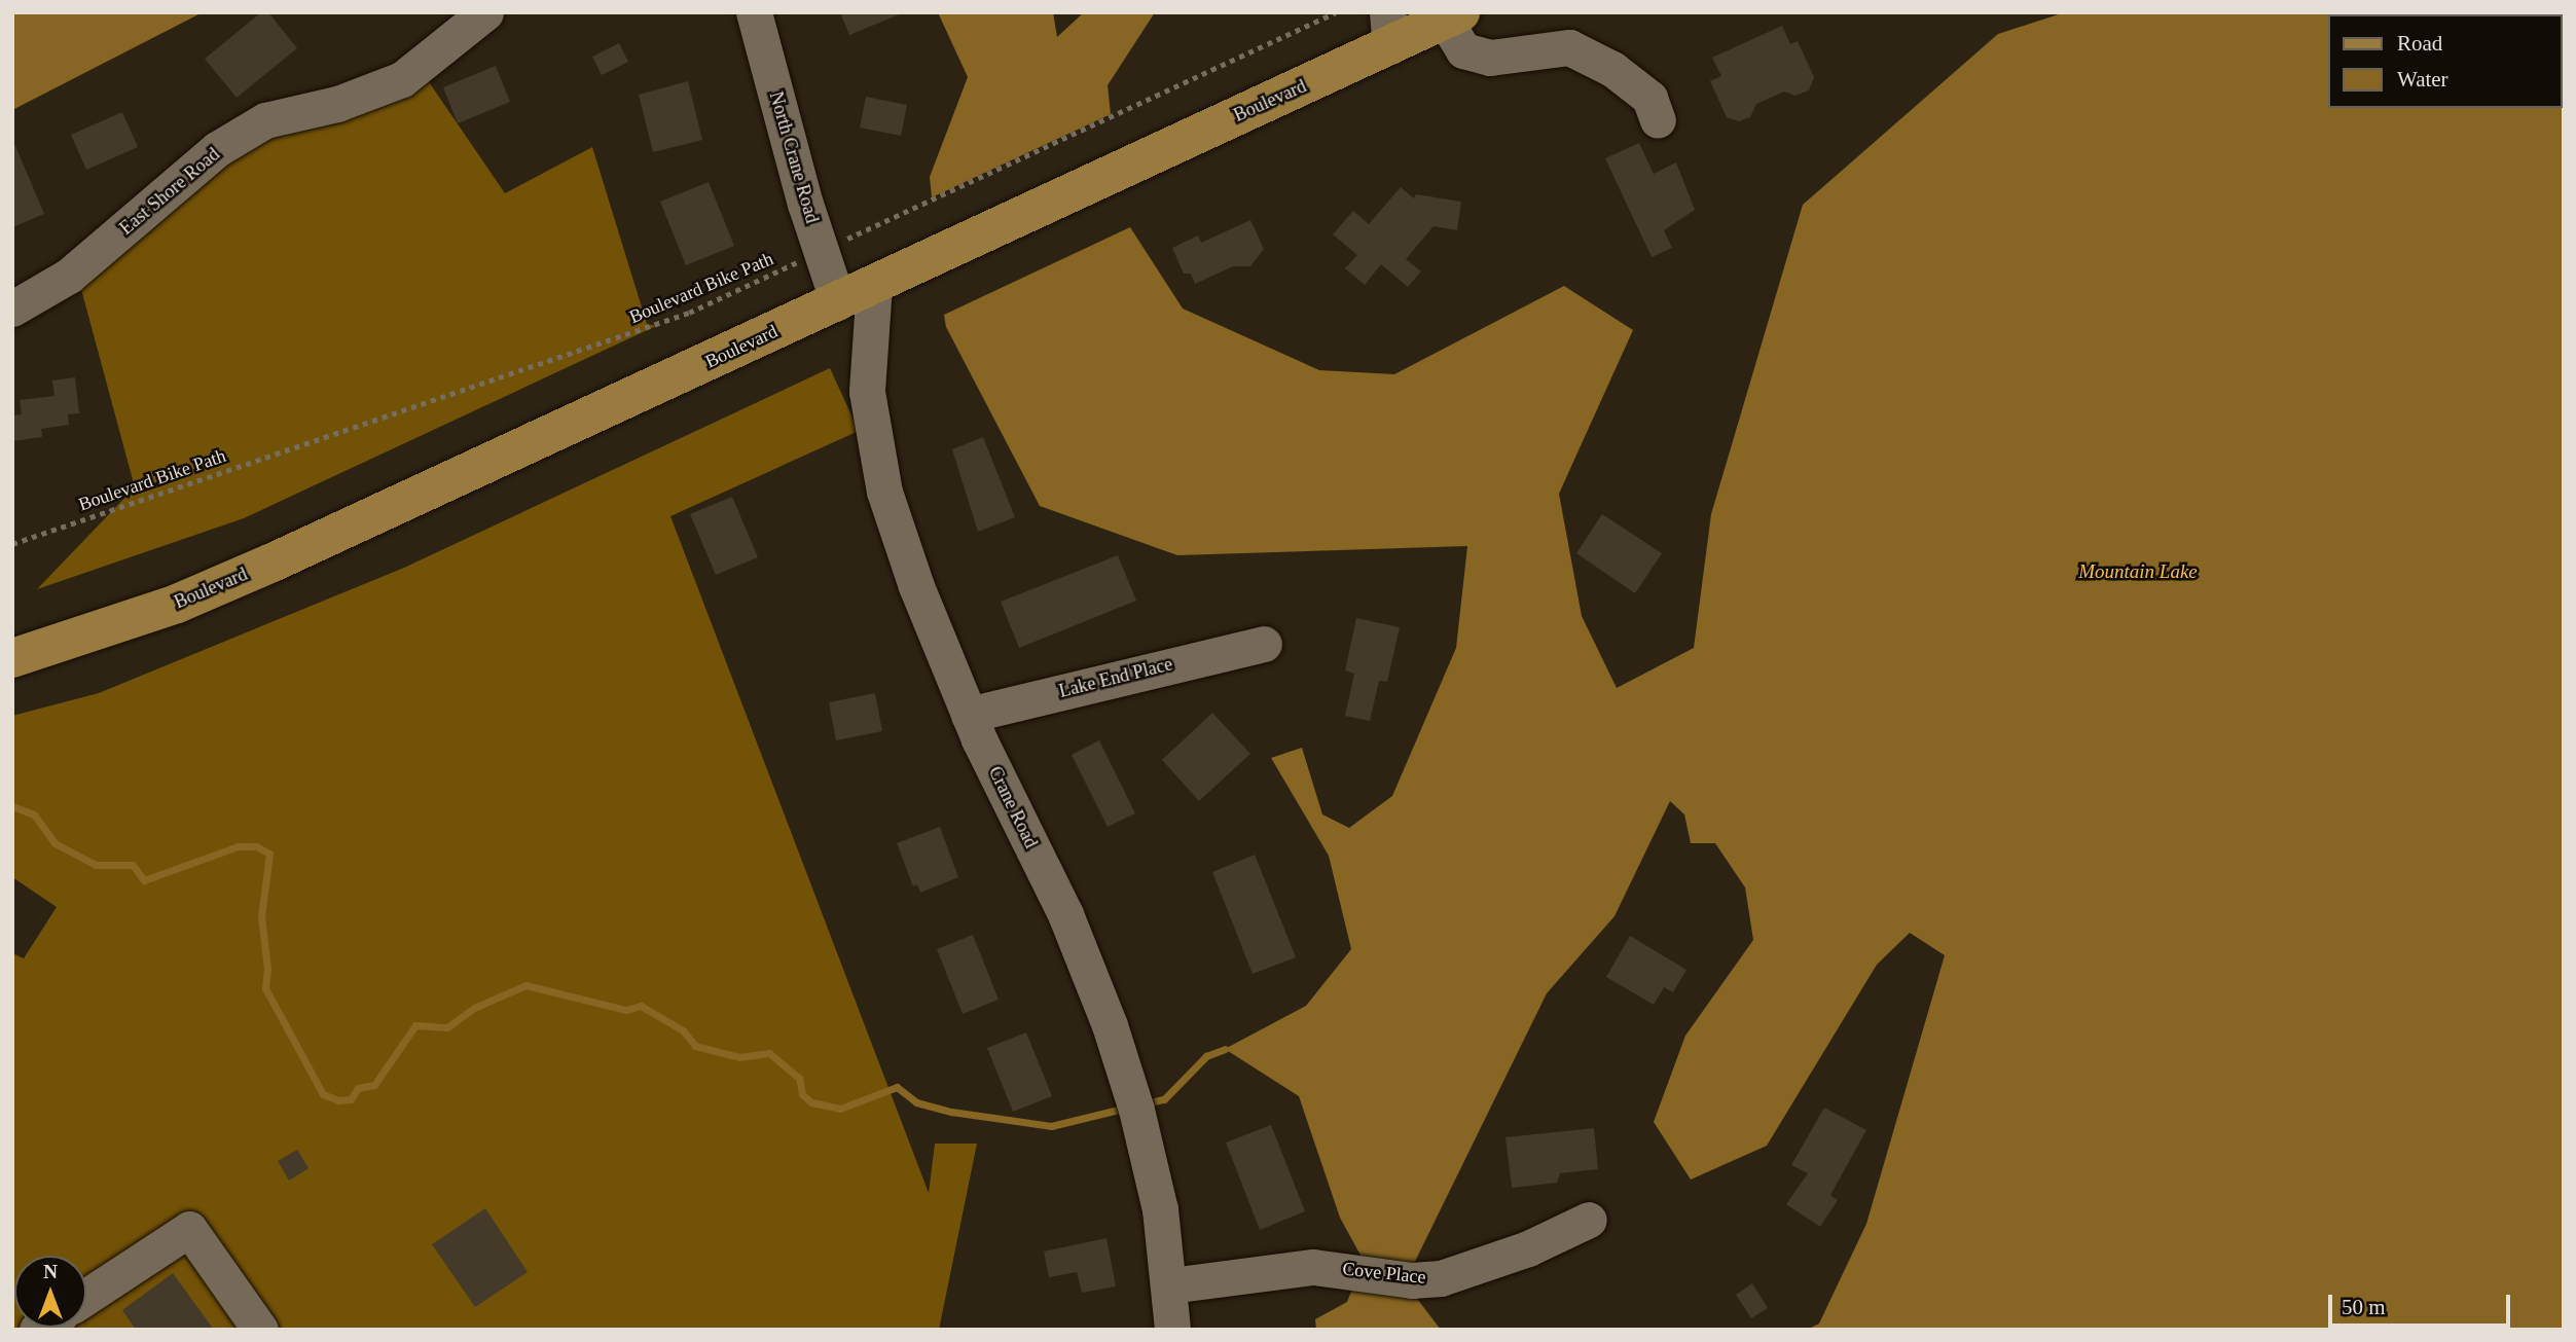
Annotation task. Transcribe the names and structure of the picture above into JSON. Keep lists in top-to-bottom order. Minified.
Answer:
{"streets":{"main road":["Boulevard"],"street":["North Crane Road","East Shore Road","Lake End Place","Crane Road","Cove Place"],"path":["Boulevard Bike Path"]},"crossings":[["Boulevard","North Crane Road"],["Boulevard","Crane Road"],["North Crane Road","Boulevard Bike Path"],["Lake End Place","Crane Road"],["Crane Road","Cove Place"]],"water":["Mountain Lake"],"legend":["Road","Water"],"scale_bar":"50 m","north":"top"}
